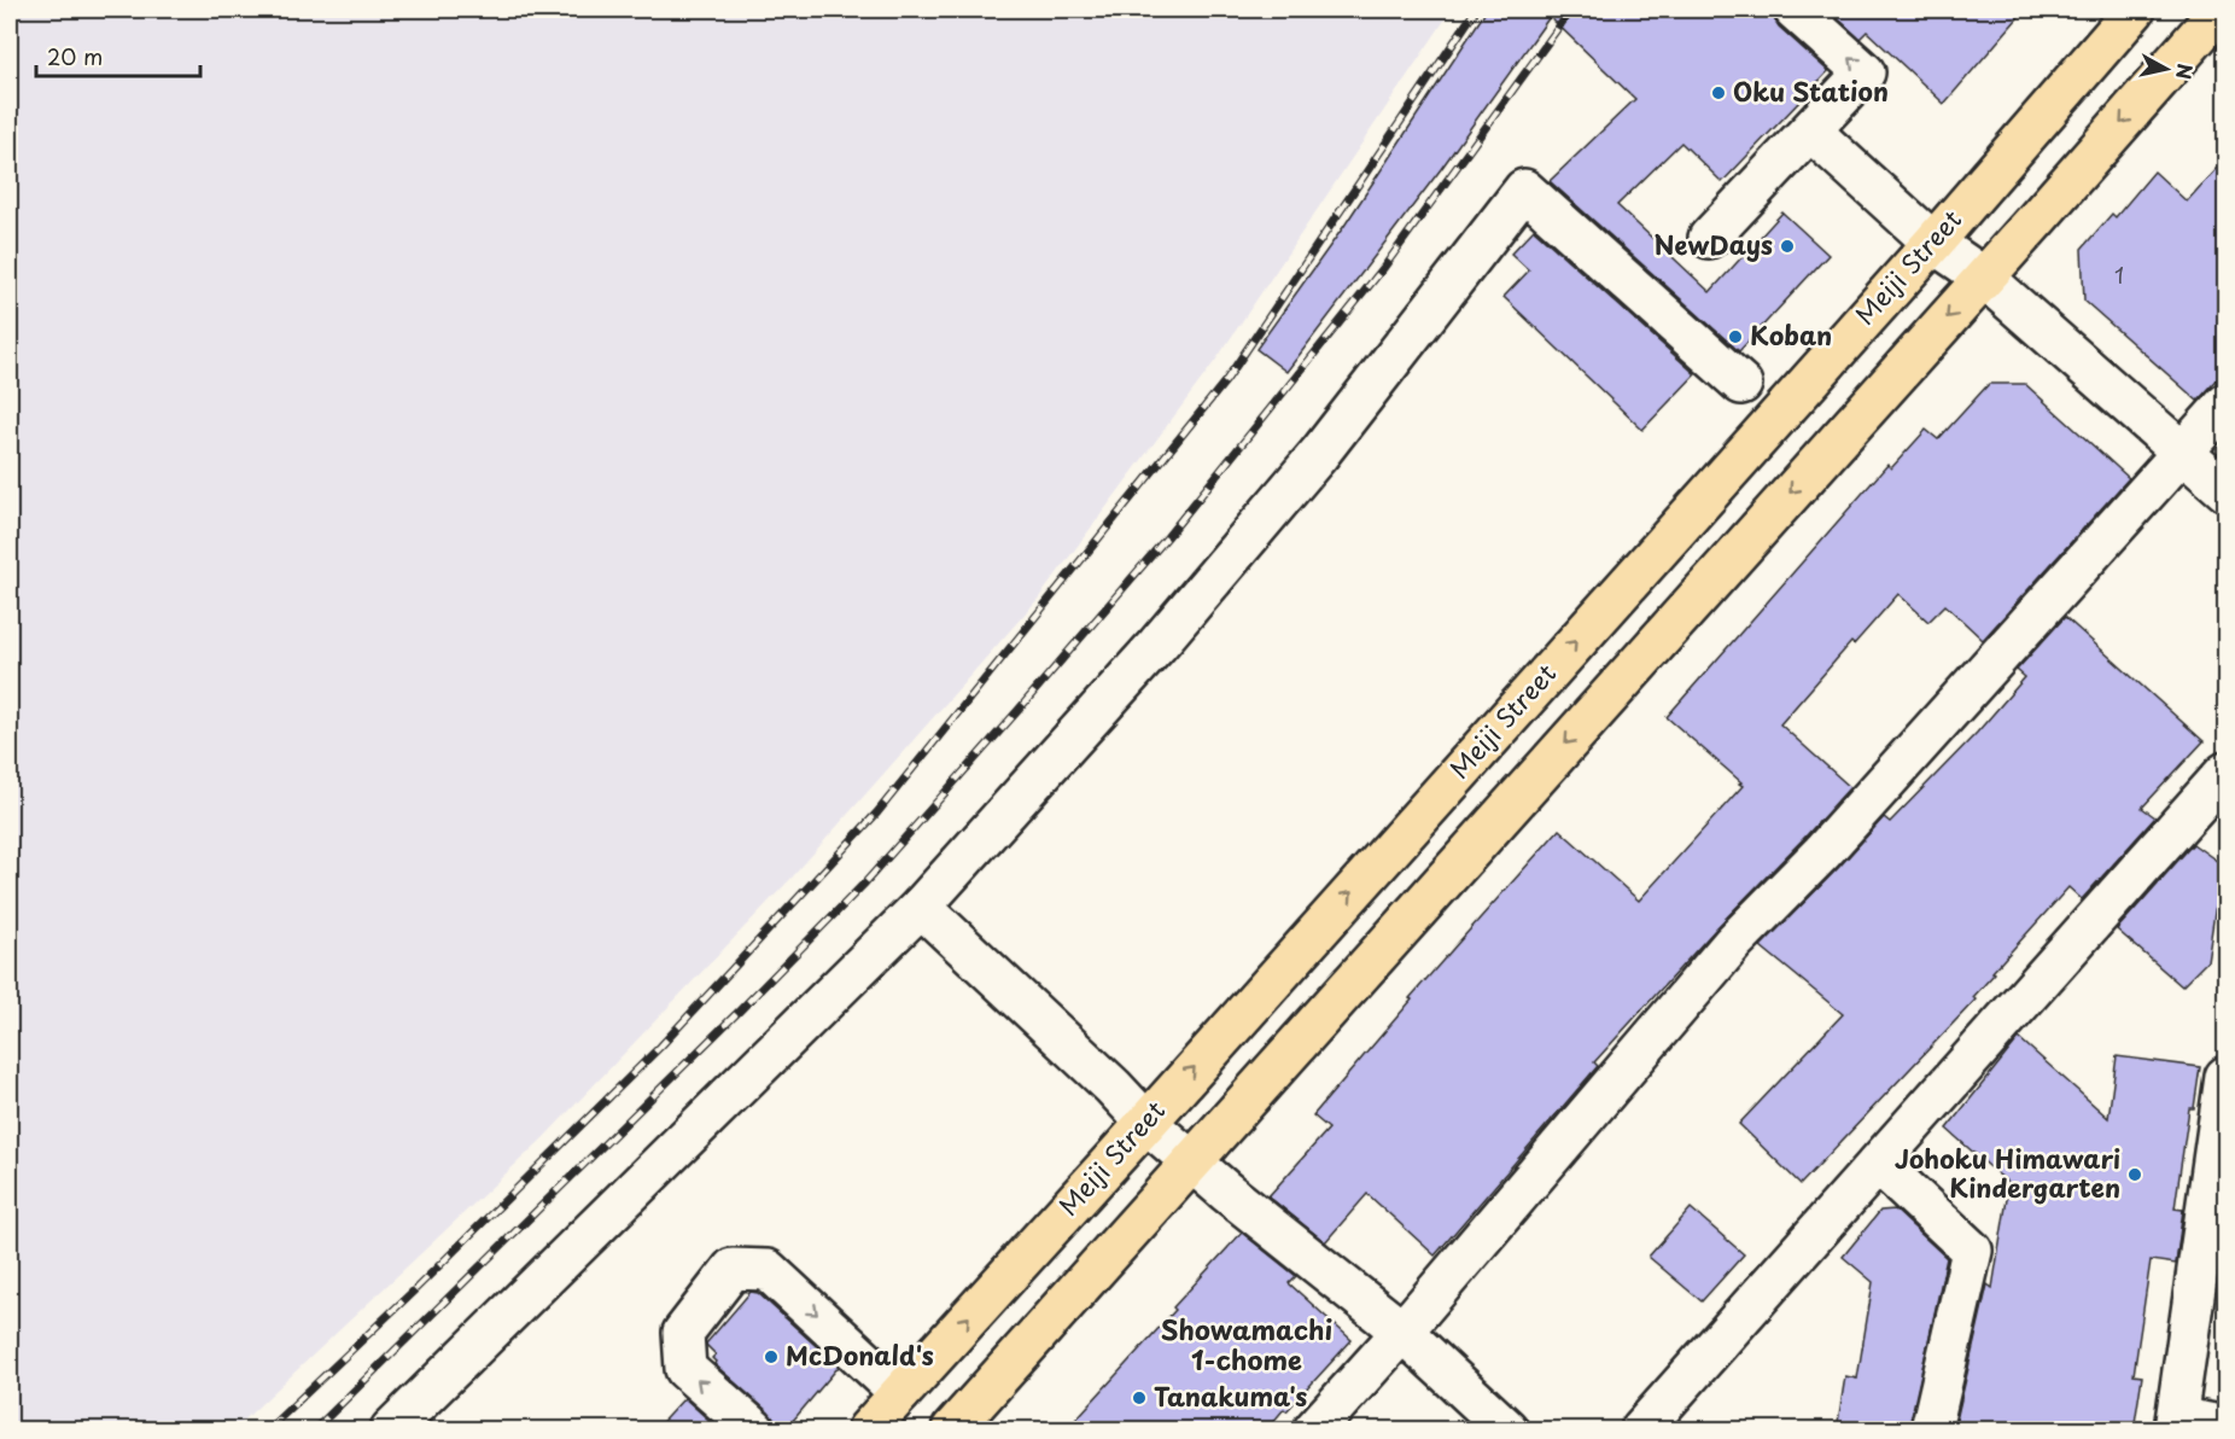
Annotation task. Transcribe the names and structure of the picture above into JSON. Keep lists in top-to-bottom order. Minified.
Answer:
{"streets":{"main road":["Meiji Street"]},"districts":["Showamachi 1-chome"],"places":["Oku Station","NewDays","Koban","Johoku Himawari Kindergarten","McDonald's","Tanakuma's"],"house_numbers":["1"],"scale_bar":"20 m","north":"right"}
